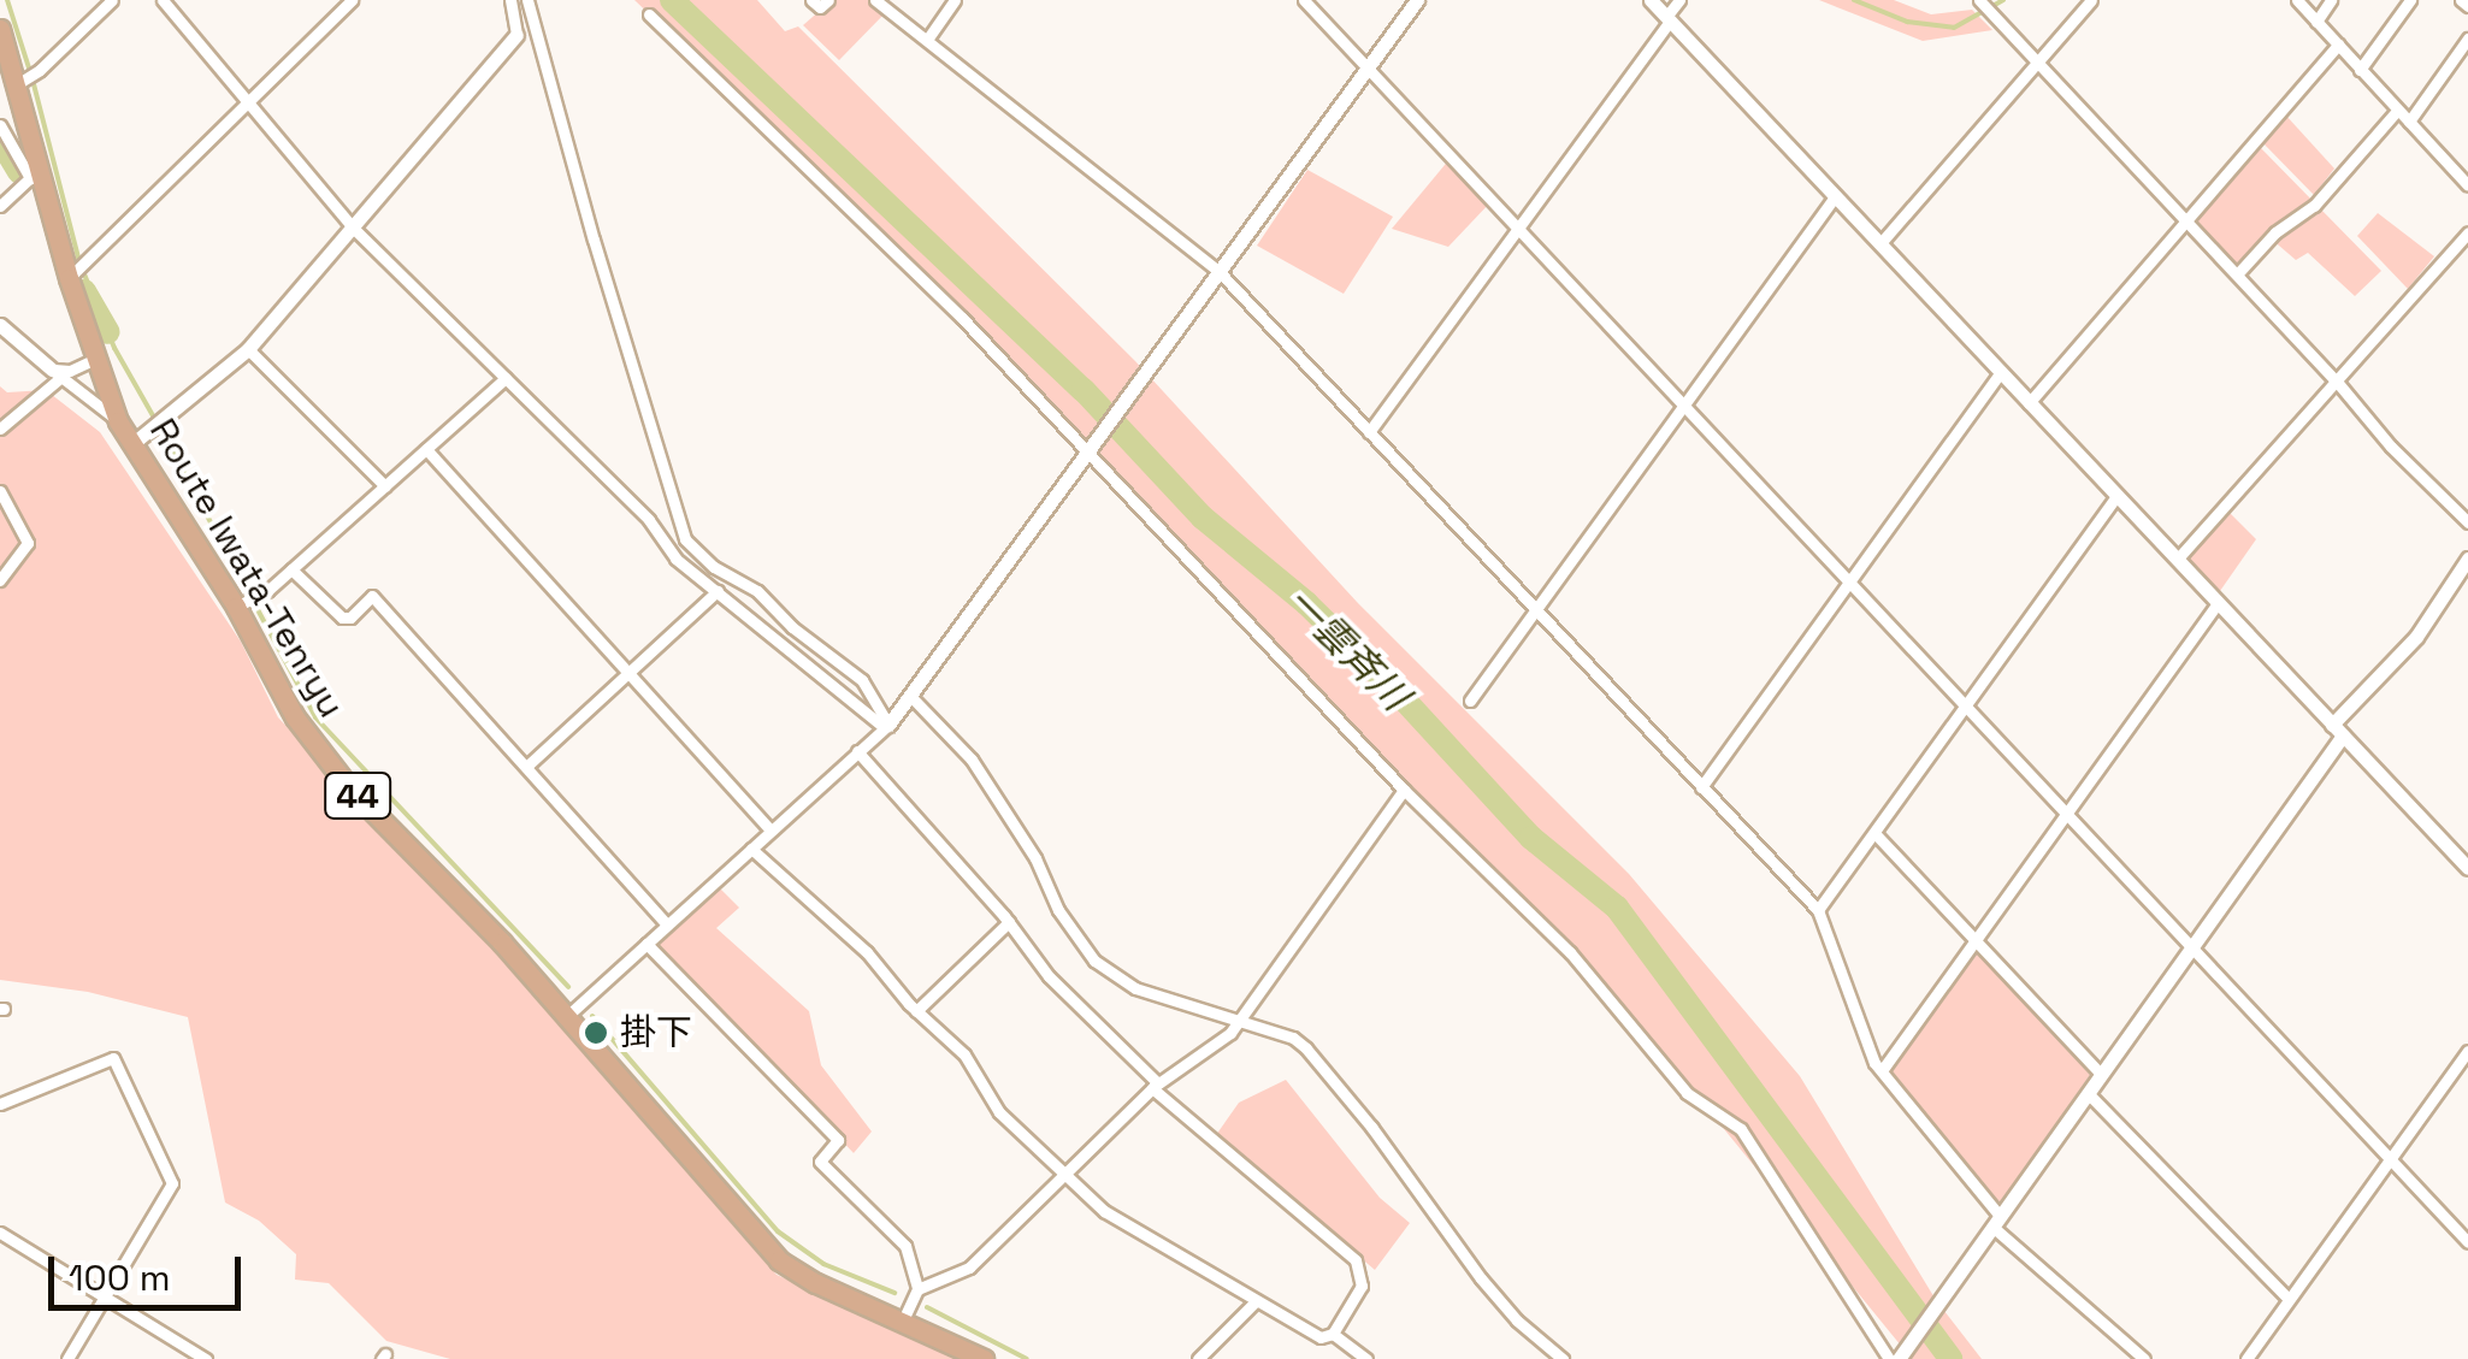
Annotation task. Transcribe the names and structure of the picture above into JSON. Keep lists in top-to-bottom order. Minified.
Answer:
{"streets":{"main road":["Route Iwata-Tenryu","44"]},"water":["一雲斉川"],"places":["掛下"],"scale_bar":"100 m"}
